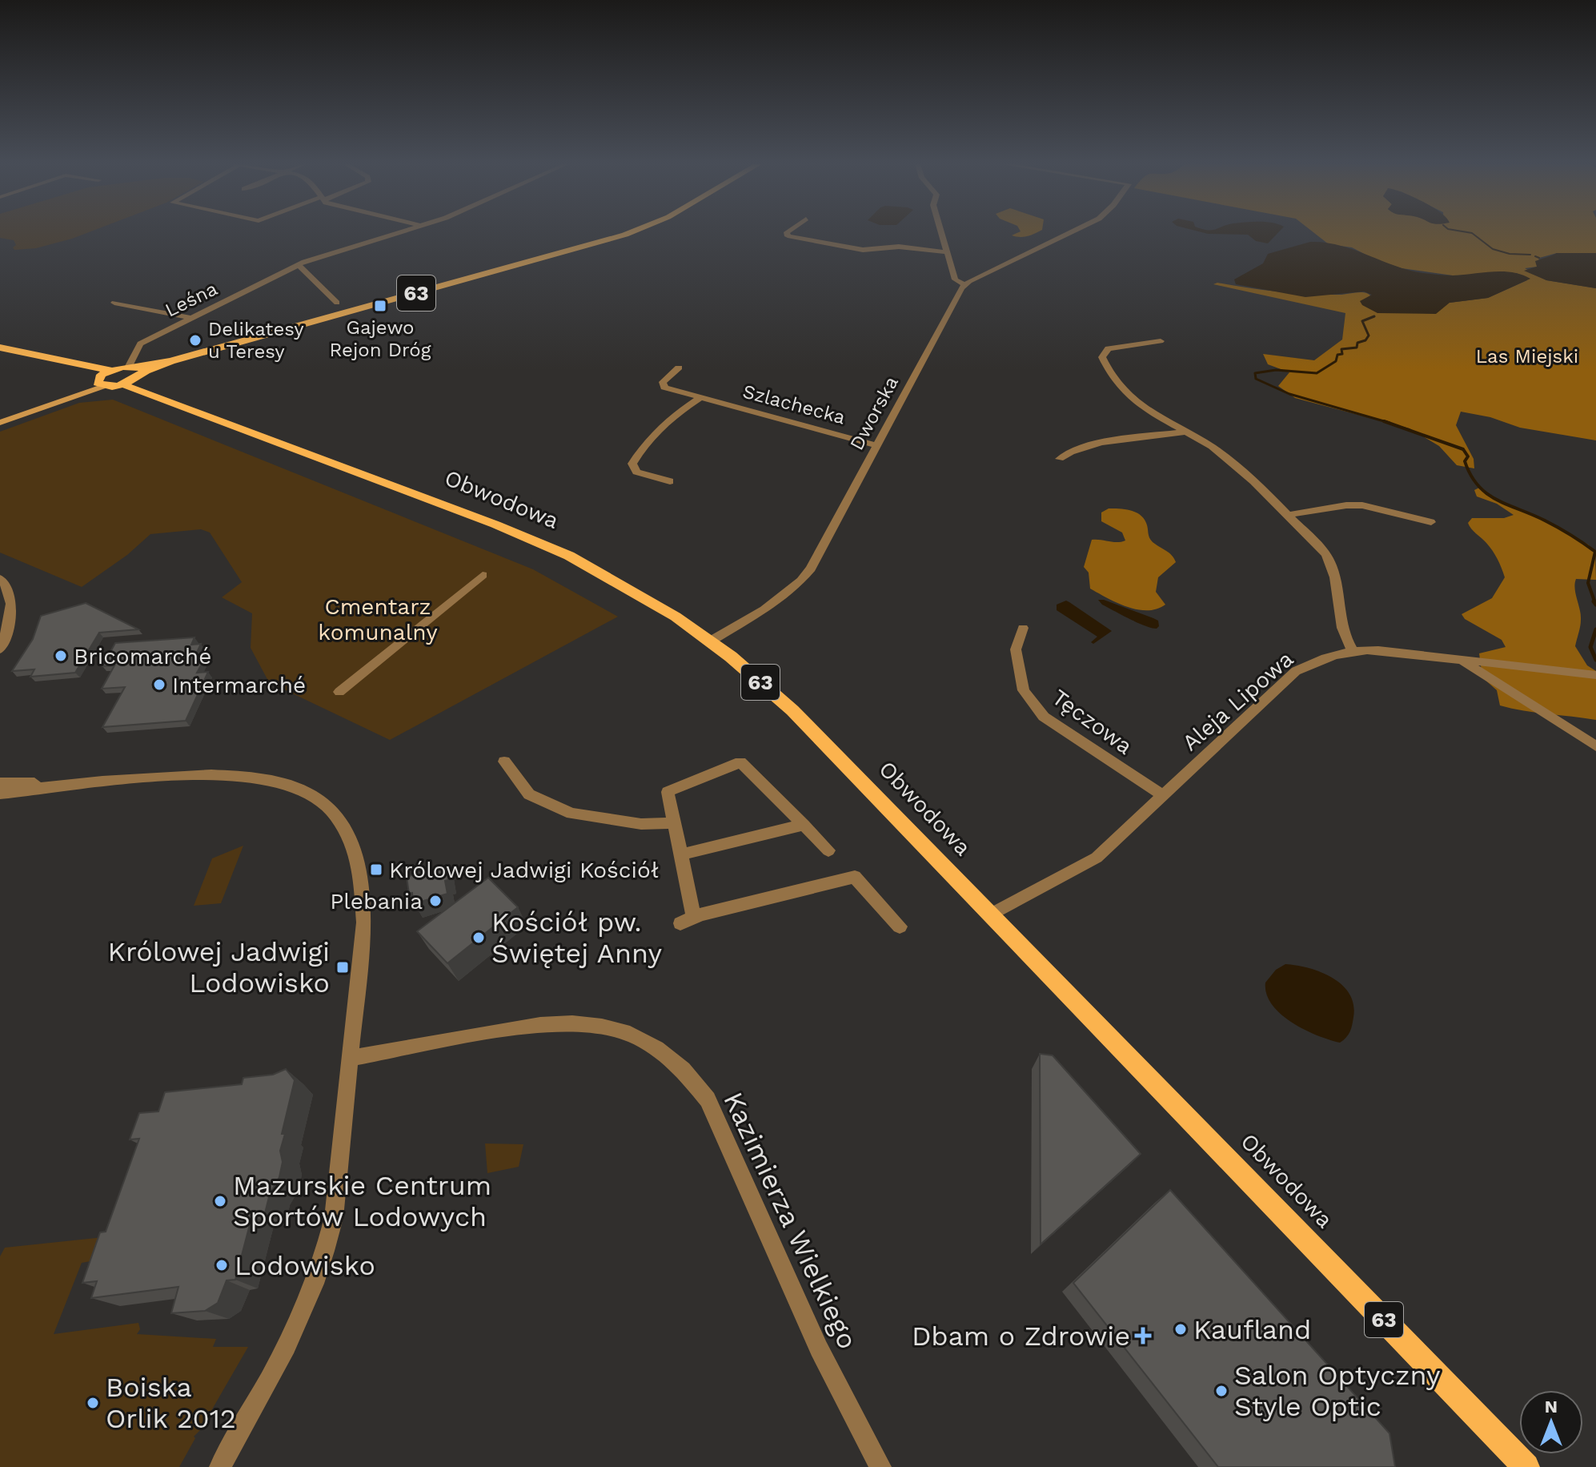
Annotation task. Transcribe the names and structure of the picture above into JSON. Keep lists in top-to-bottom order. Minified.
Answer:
{"streets":{"main road":["63","Obwodowa"],"street":["Leśna","Szlachecka","Dworska","Aleja Lipowa","Tęczowa","Kazimierza Wielkiego"]},"crossings":[["63","Leśna"],["63","Obwodowa"],["Leśna","Obwodowa"],["Szlachecka","Dworska"],["Dworska","Obwodowa"],["Obwodowa","Aleja Lipowa"],["Aleja Lipowa","Tęczowa"]],"parks":["Las Miejski","Cmentarz komunalny"],"places":{"transit":["Gajewo Rejon Dróg","Królowej Jadwigi Kościół","Królowej Jadwigi Lodowisko"],"other":["Delikatesy u Teresy","Bricomarché","Intermarché","Plebania","Kościół pw. Świętej Anny","Mazurskie Centrum Sportów Lodowych","Lodowisko","Kaufland","Salon Optyczny Style Optic","Boiska Orlik 2012"],"health":["Dbam o Zdrowie"]},"north":"top"}
